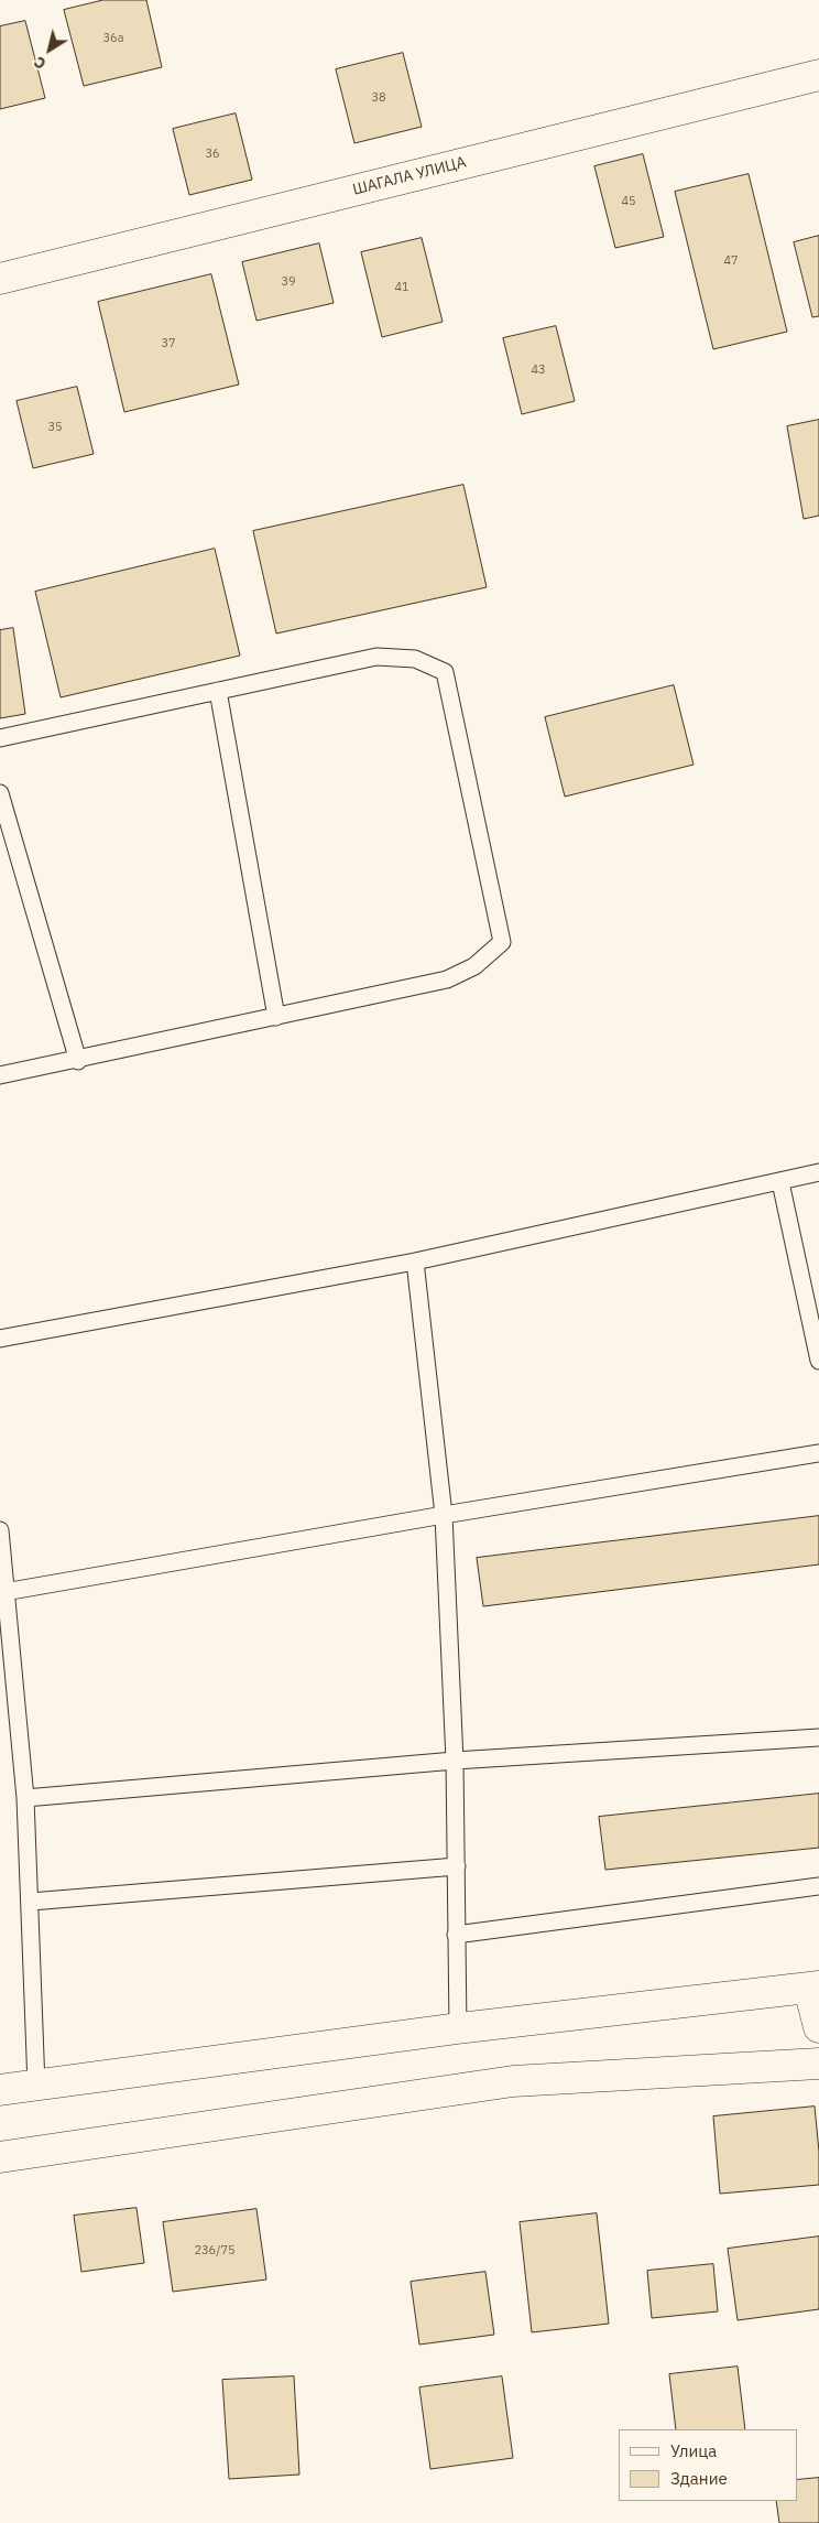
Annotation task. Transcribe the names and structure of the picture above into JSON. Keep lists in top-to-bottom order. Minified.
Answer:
{"streets":{"main road":["ШАГАЛА УЛИЦА"]},"house_numbers":["36а","38","36","45","47","39","41","37","43","35","236/75"],"legend":["Улица","Здание"],"north":"bottom left"}
